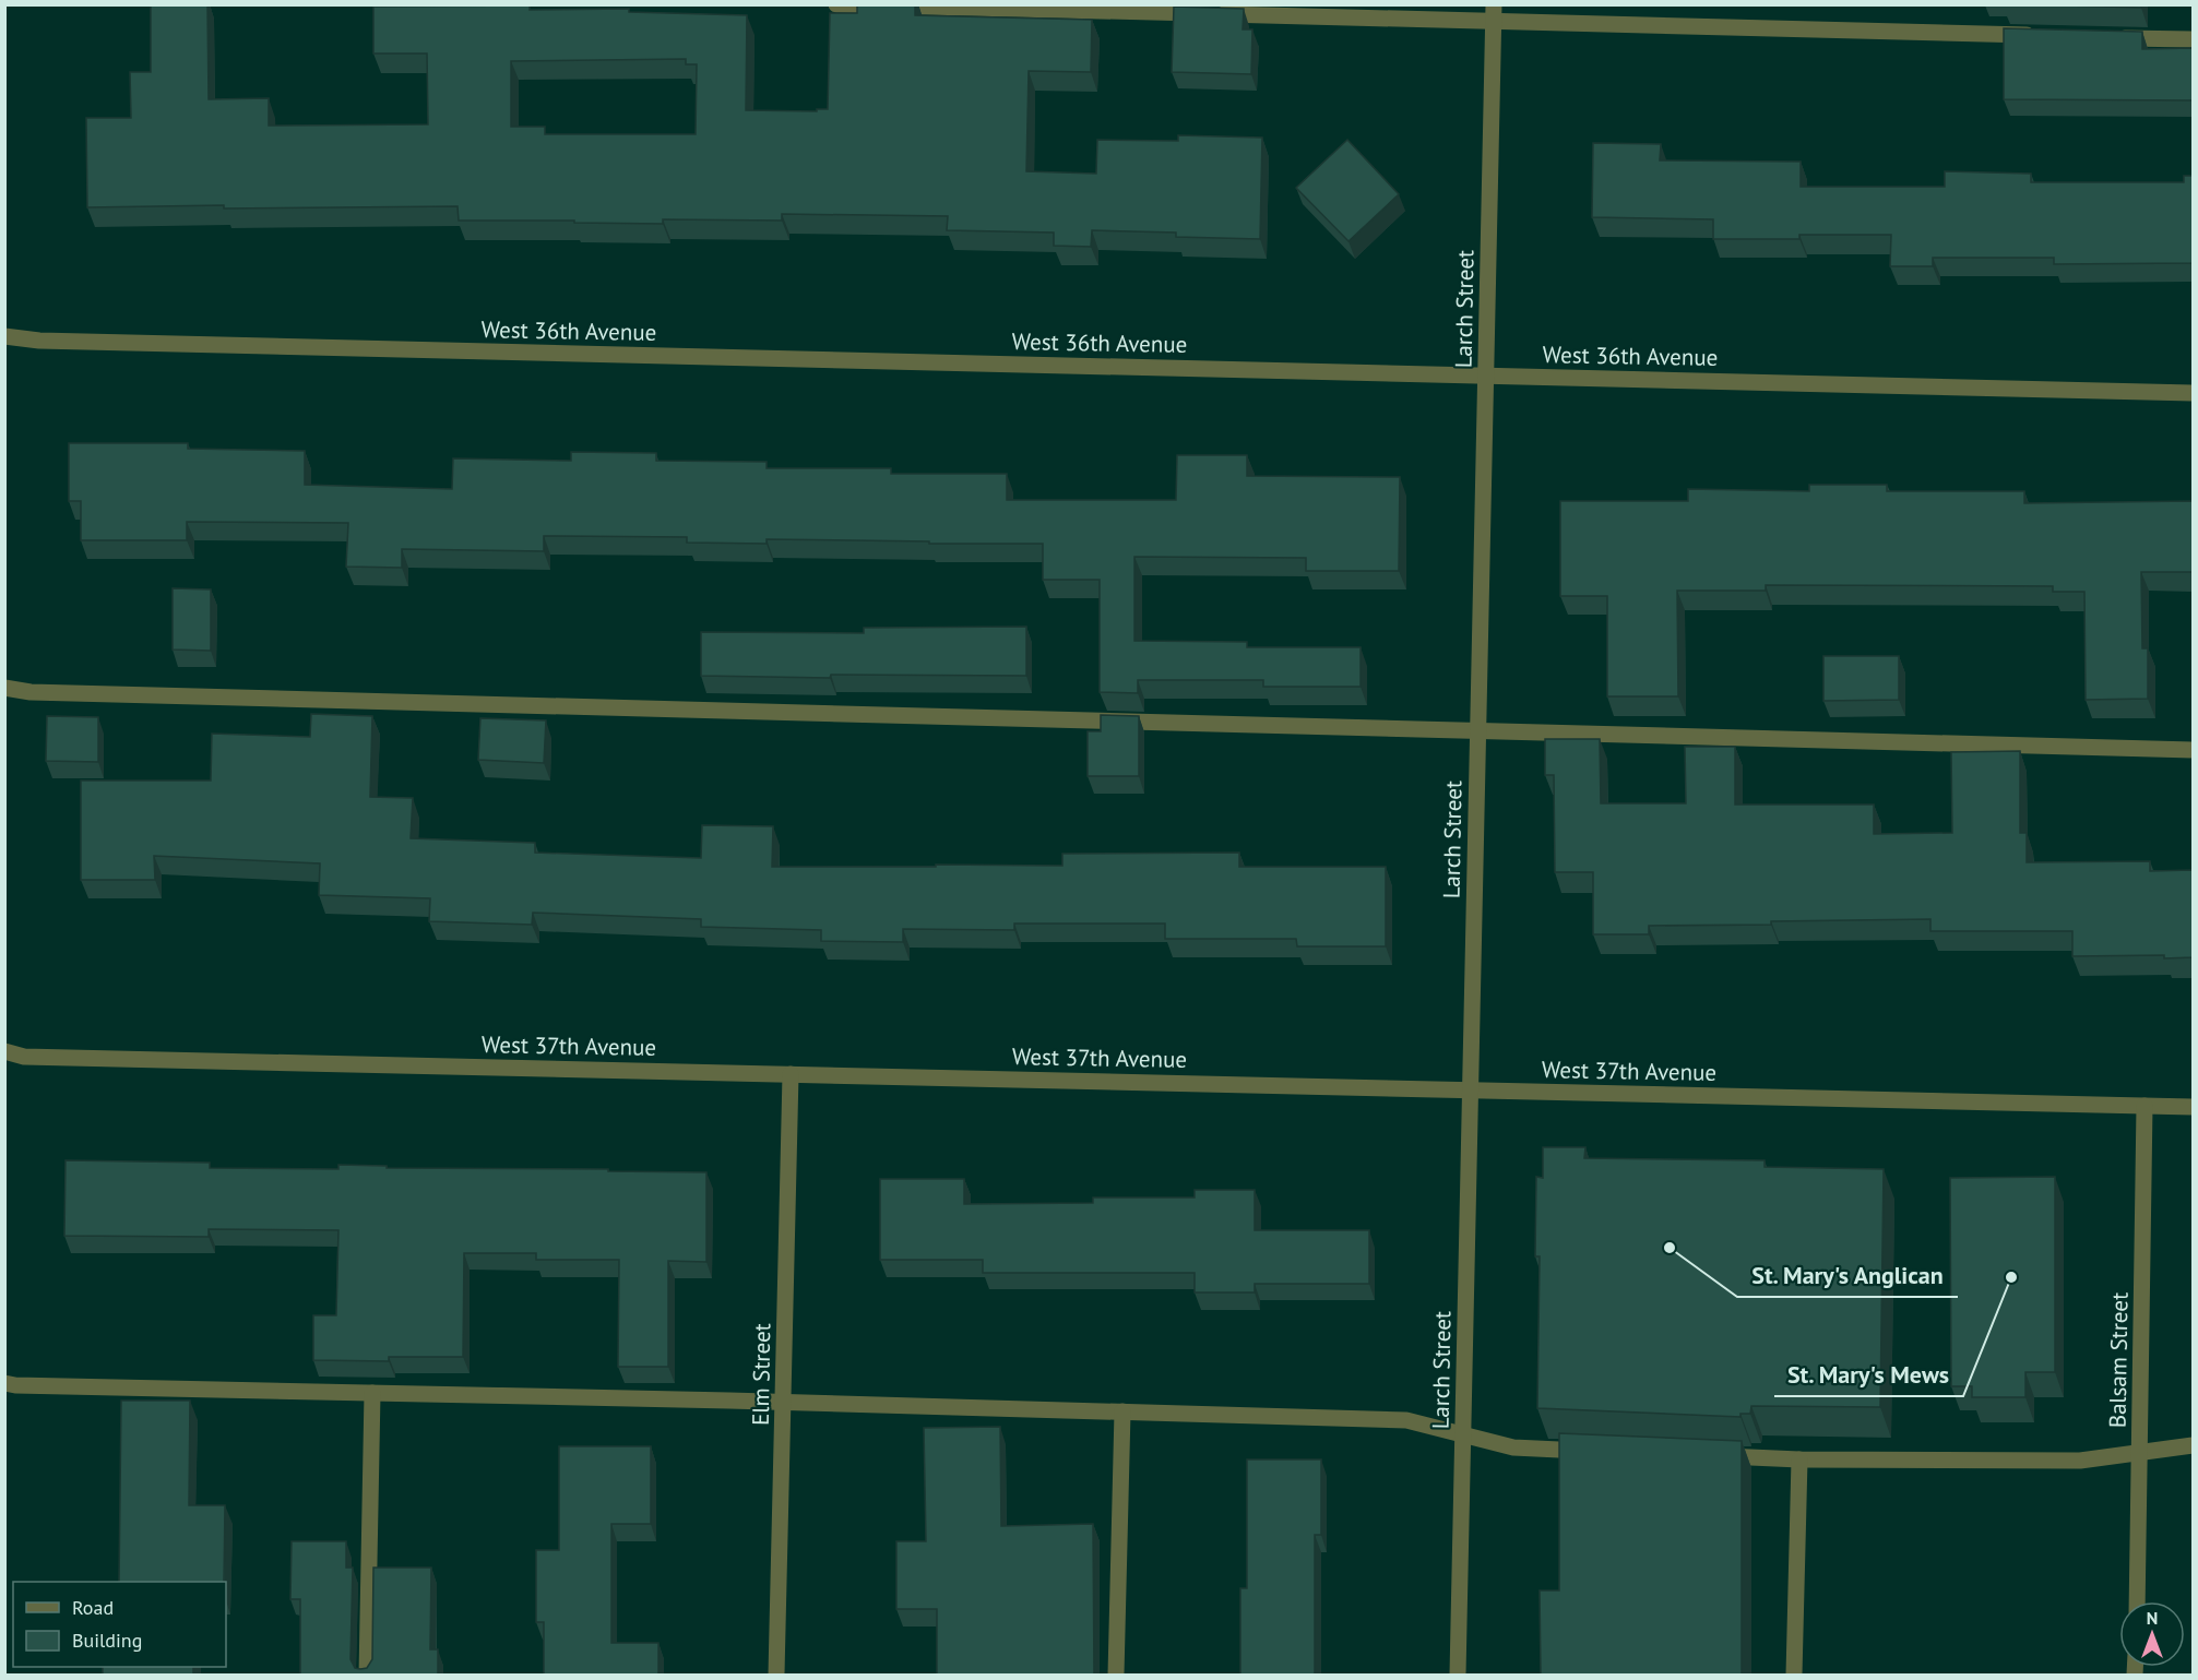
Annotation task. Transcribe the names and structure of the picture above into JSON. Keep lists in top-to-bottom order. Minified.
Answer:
{"streets":{"street":["Larch Street","West 36th Avenue","West 37th Avenue","Balsam Street","Elm Street"]},"crossings":[["Larch Street","West 36th Avenue"],["Larch Street","West 37th Avenue"],["West 37th Avenue","Balsam Street"],["West 37th Avenue","Elm Street"]],"places":["St. Mary's Anglican","St. Mary's Mews"],"legend":["Road","Building"],"north":"top"}
